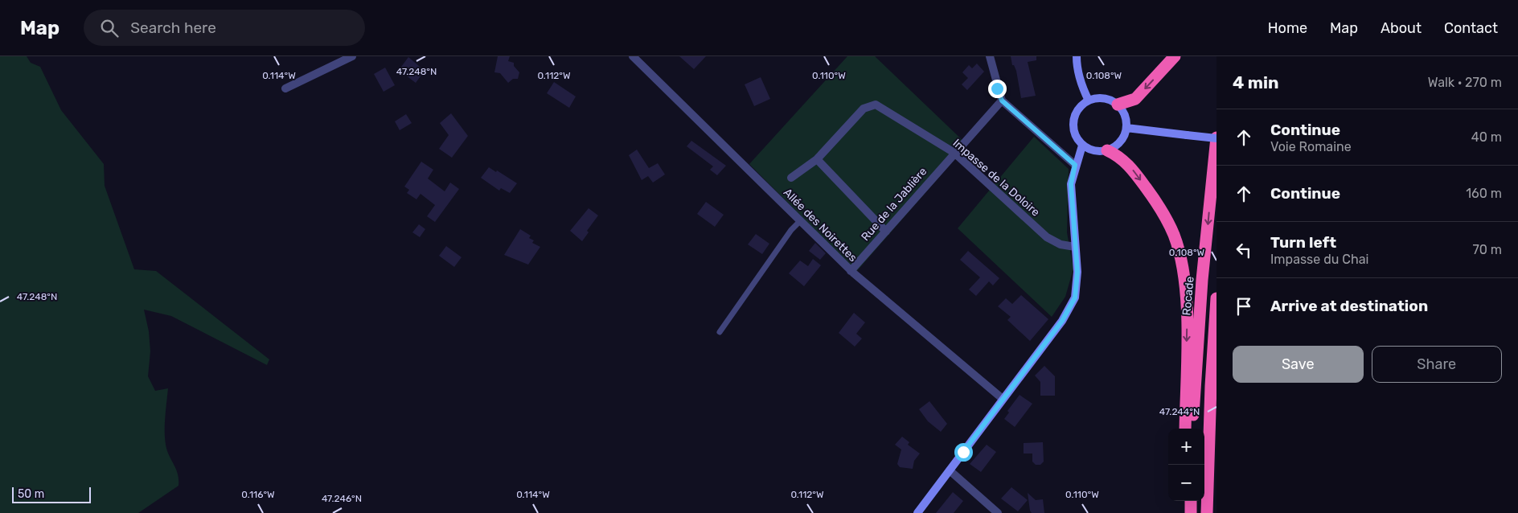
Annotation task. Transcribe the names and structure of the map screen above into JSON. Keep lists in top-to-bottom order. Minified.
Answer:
{"streets":{"highway":["Rocade"],"street":["Impasse de la Doloire","Rue de la Jablière","Allée des Noirettes"]},"crossings":[["Impasse de la Doloire","Rue de la Jablière"],["Rue de la Jablière","Allée des Noirettes"]],"scale_bar":"50 m","page":{"header":"Map","search":"Search here","nav":["Home","Map","About","Contact"],"heading":["4 min","Walk · 270 m"],"list":[["Continue","Voie Romaine","40 m"],["Continue","160 m"],["Turn left","Impasse du Chai","70 m"],"Arrive at destination"],"buttons":["Save","Share"],"map_buttons":["+","−"],"scale":"50 m"},"coordinates":["47.248°N","0.112°W","0.108°W","0.114°W","0.110°W","47.244°N","0.116°W","47.246°N"]}
